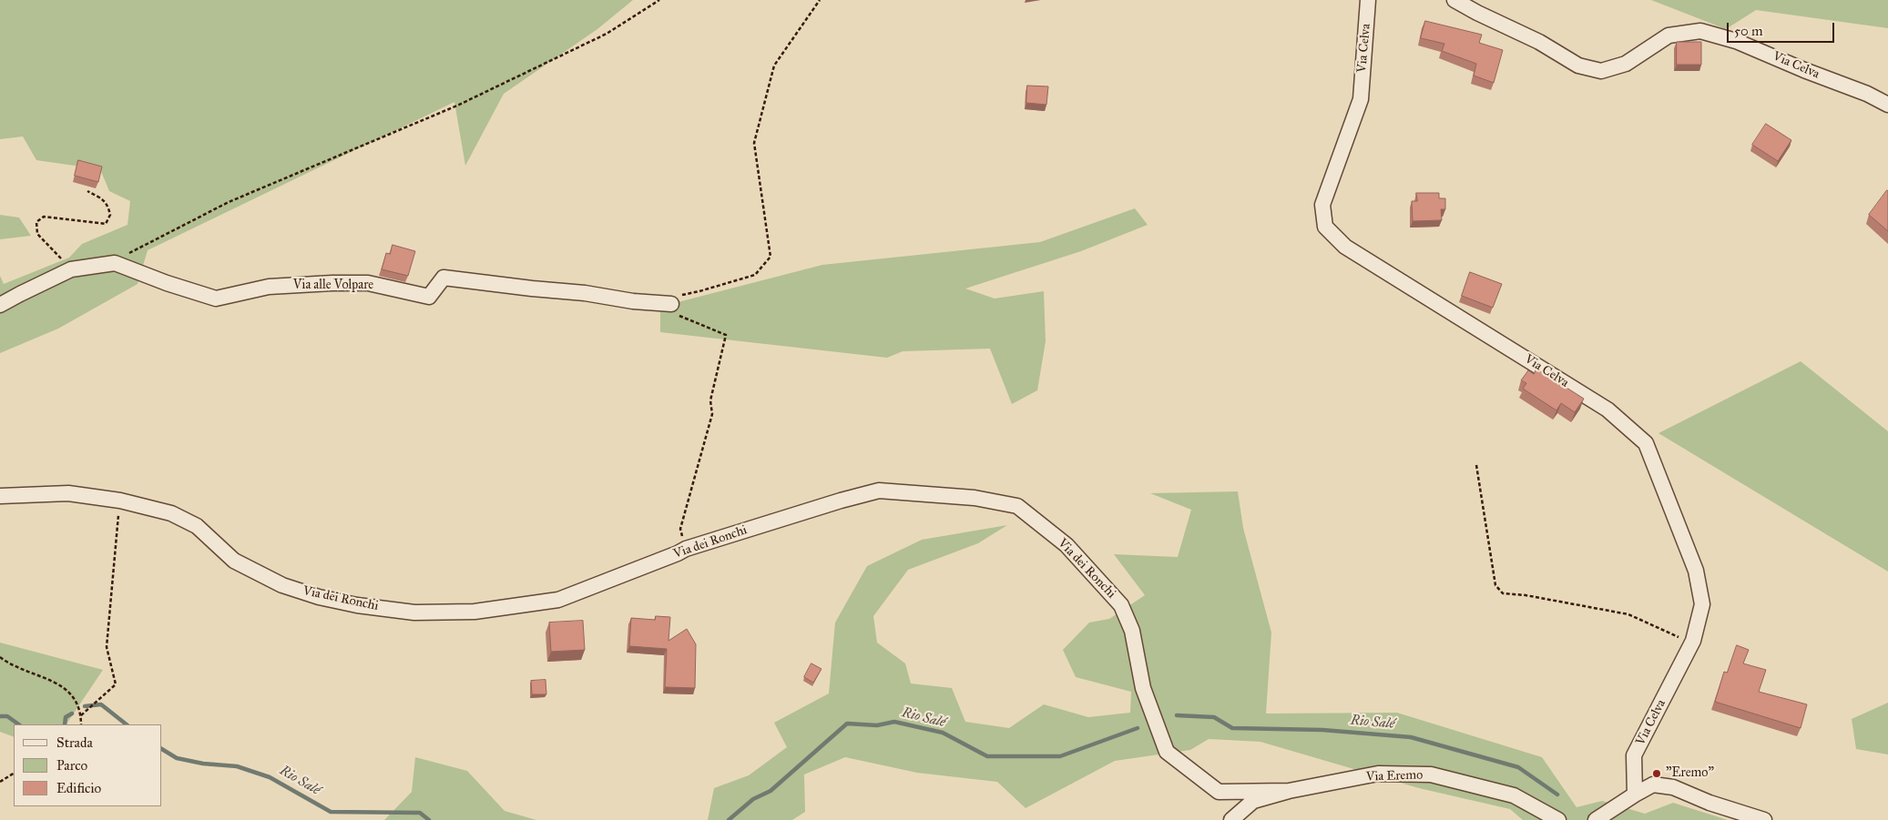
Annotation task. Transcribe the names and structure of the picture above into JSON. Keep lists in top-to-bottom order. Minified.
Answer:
{"streets":{"street":["Via Celva","Via alle Volpare","Via dei Ronchi","Via Eremo"]},"crossings":[["Via dei Ronchi","Via Eremo"]],"water":["Rio Salé"],"places":["\"Eremo\""],"legend":["Strada","Parco","Edificio"],"scale_bar":"50 m"}
